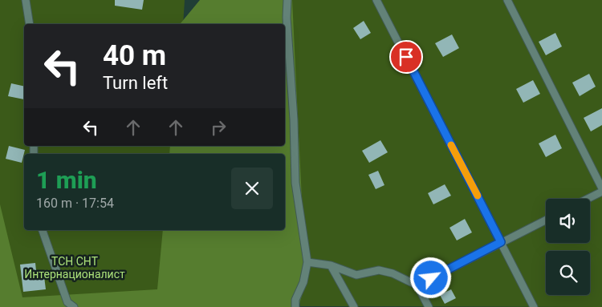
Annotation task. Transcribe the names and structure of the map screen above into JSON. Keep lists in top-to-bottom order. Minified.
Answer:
{"parks":["ТСН СНТ Интернационалист"],"page":{"turn":["40 m","Turn left"],"heading":["1 min","160 m · 17:54"]}}
